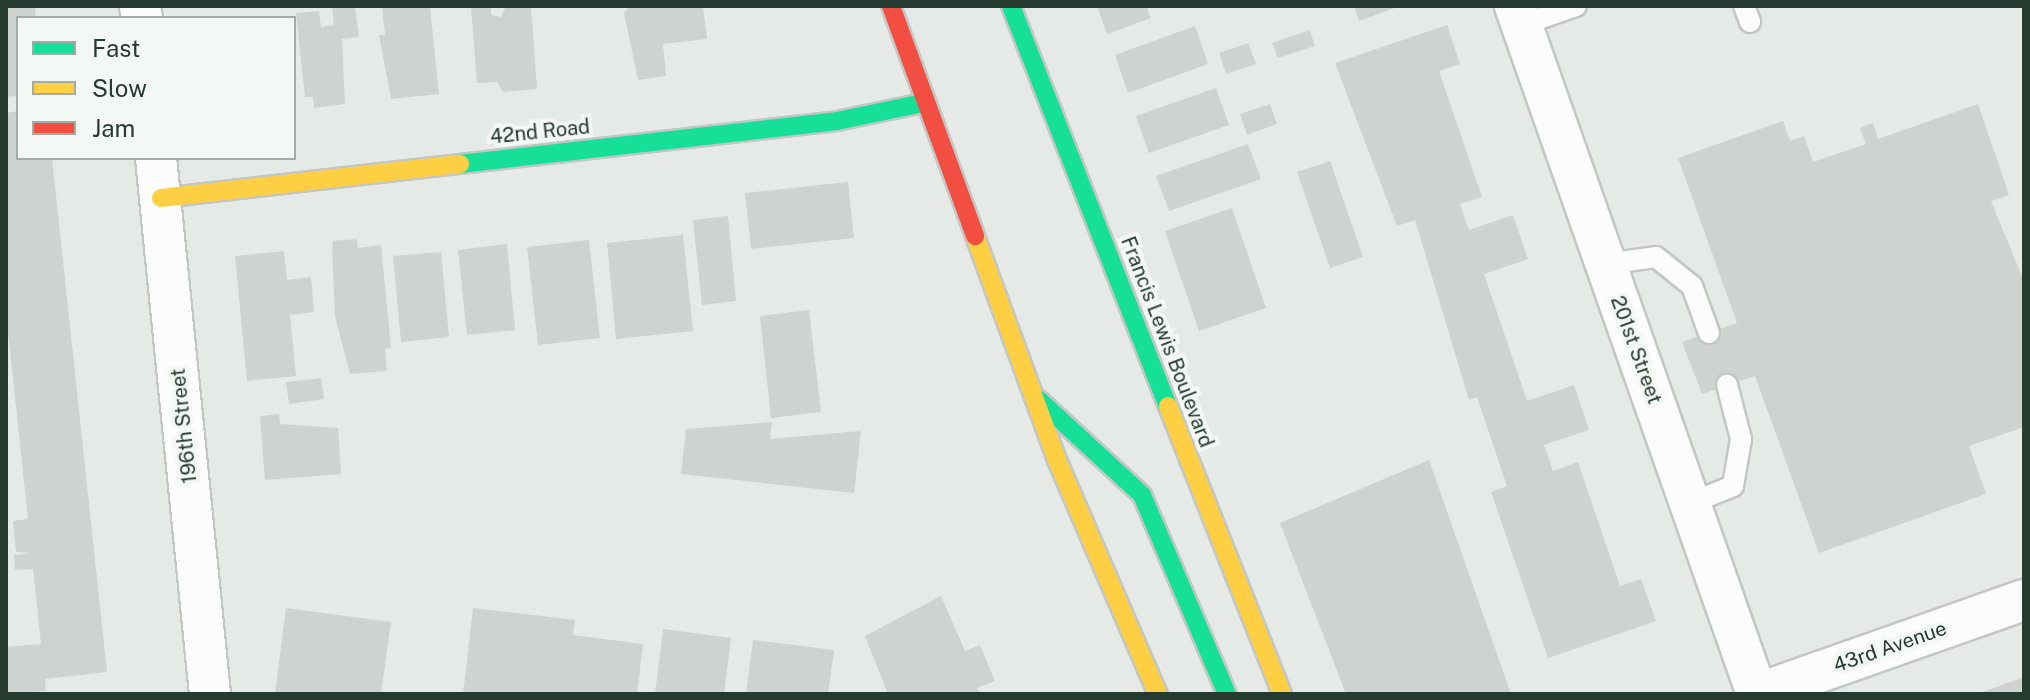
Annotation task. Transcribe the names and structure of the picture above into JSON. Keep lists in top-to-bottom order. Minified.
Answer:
{"streets":{"main road":["42nd Road","Francis Lewis Boulevard"],"street":["201st Street","196th Street","43rd Avenue"]},"crossings":[["42nd Road","196th Street"],["201st Street","43rd Avenue"]],"legend":["Fast","Slow","Jam"]}
